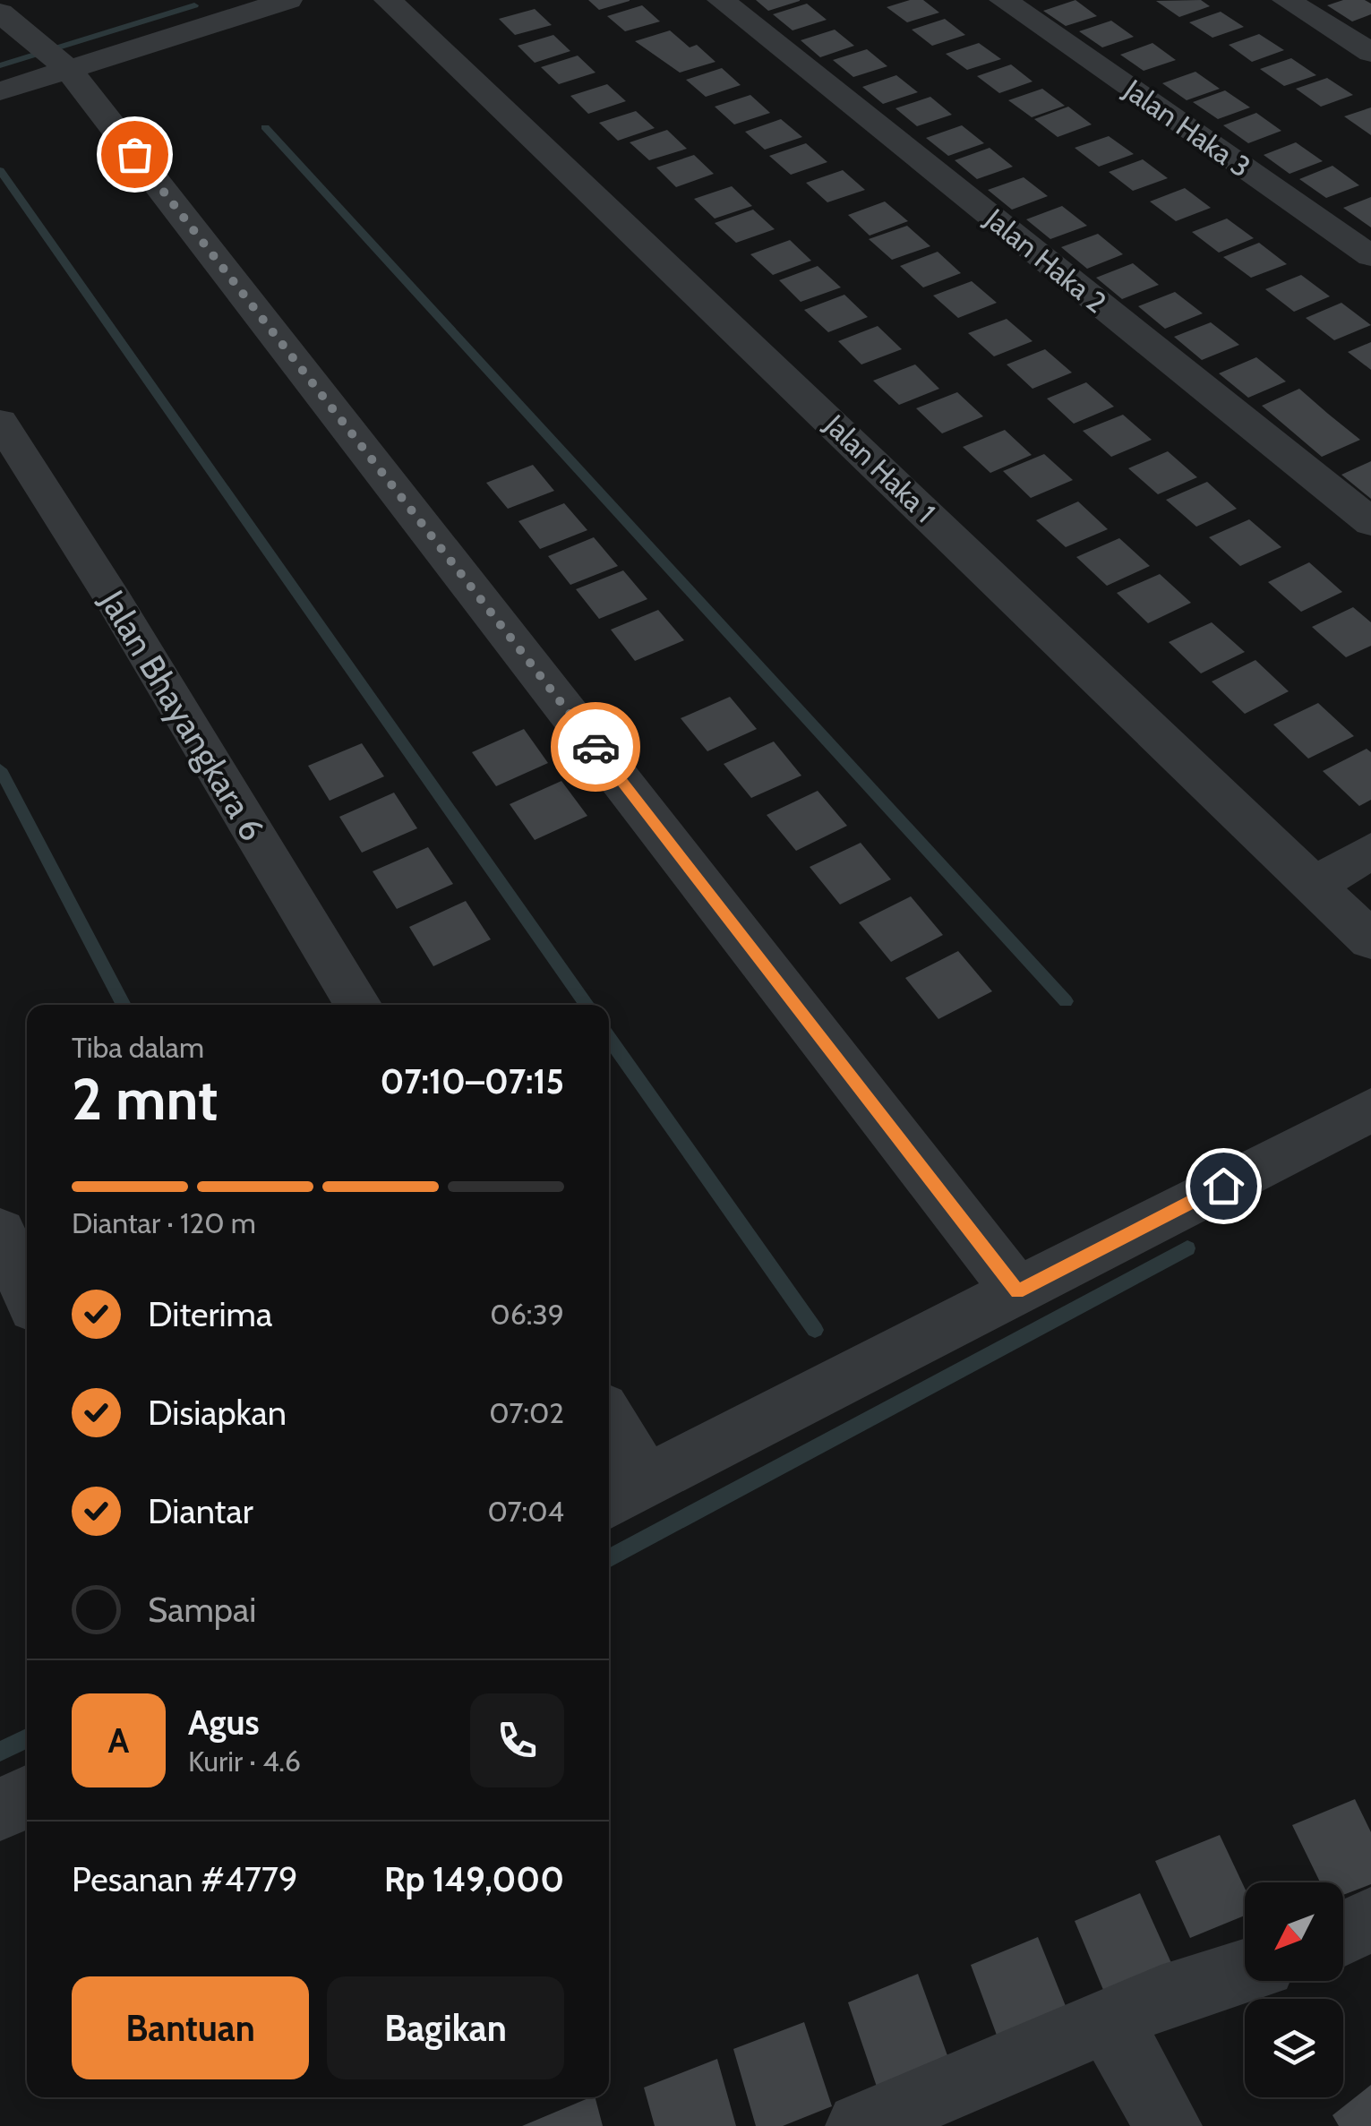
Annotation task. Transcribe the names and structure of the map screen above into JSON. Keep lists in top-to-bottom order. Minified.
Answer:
{"streets":{"street":["Jalan Haka 3","Jalan Haka 2","Jalan Haka 1","Jalan Bhayangkara 6"]},"north":"bottom left","page":{"heading":["2 mnt","Tiba dalam","07:10–07:15"],"panel":["Agus","Kurir · 4.6","Pesanan #4779","Rp 149,000"],"bar":"Diantar · 120 m","list":[["Diterima","06:39"],["Disiapkan","07:02"],["Diantar","07:04"],"Sampai"],"round":"A","buttons":["Bantuan","Bagikan"]}}
